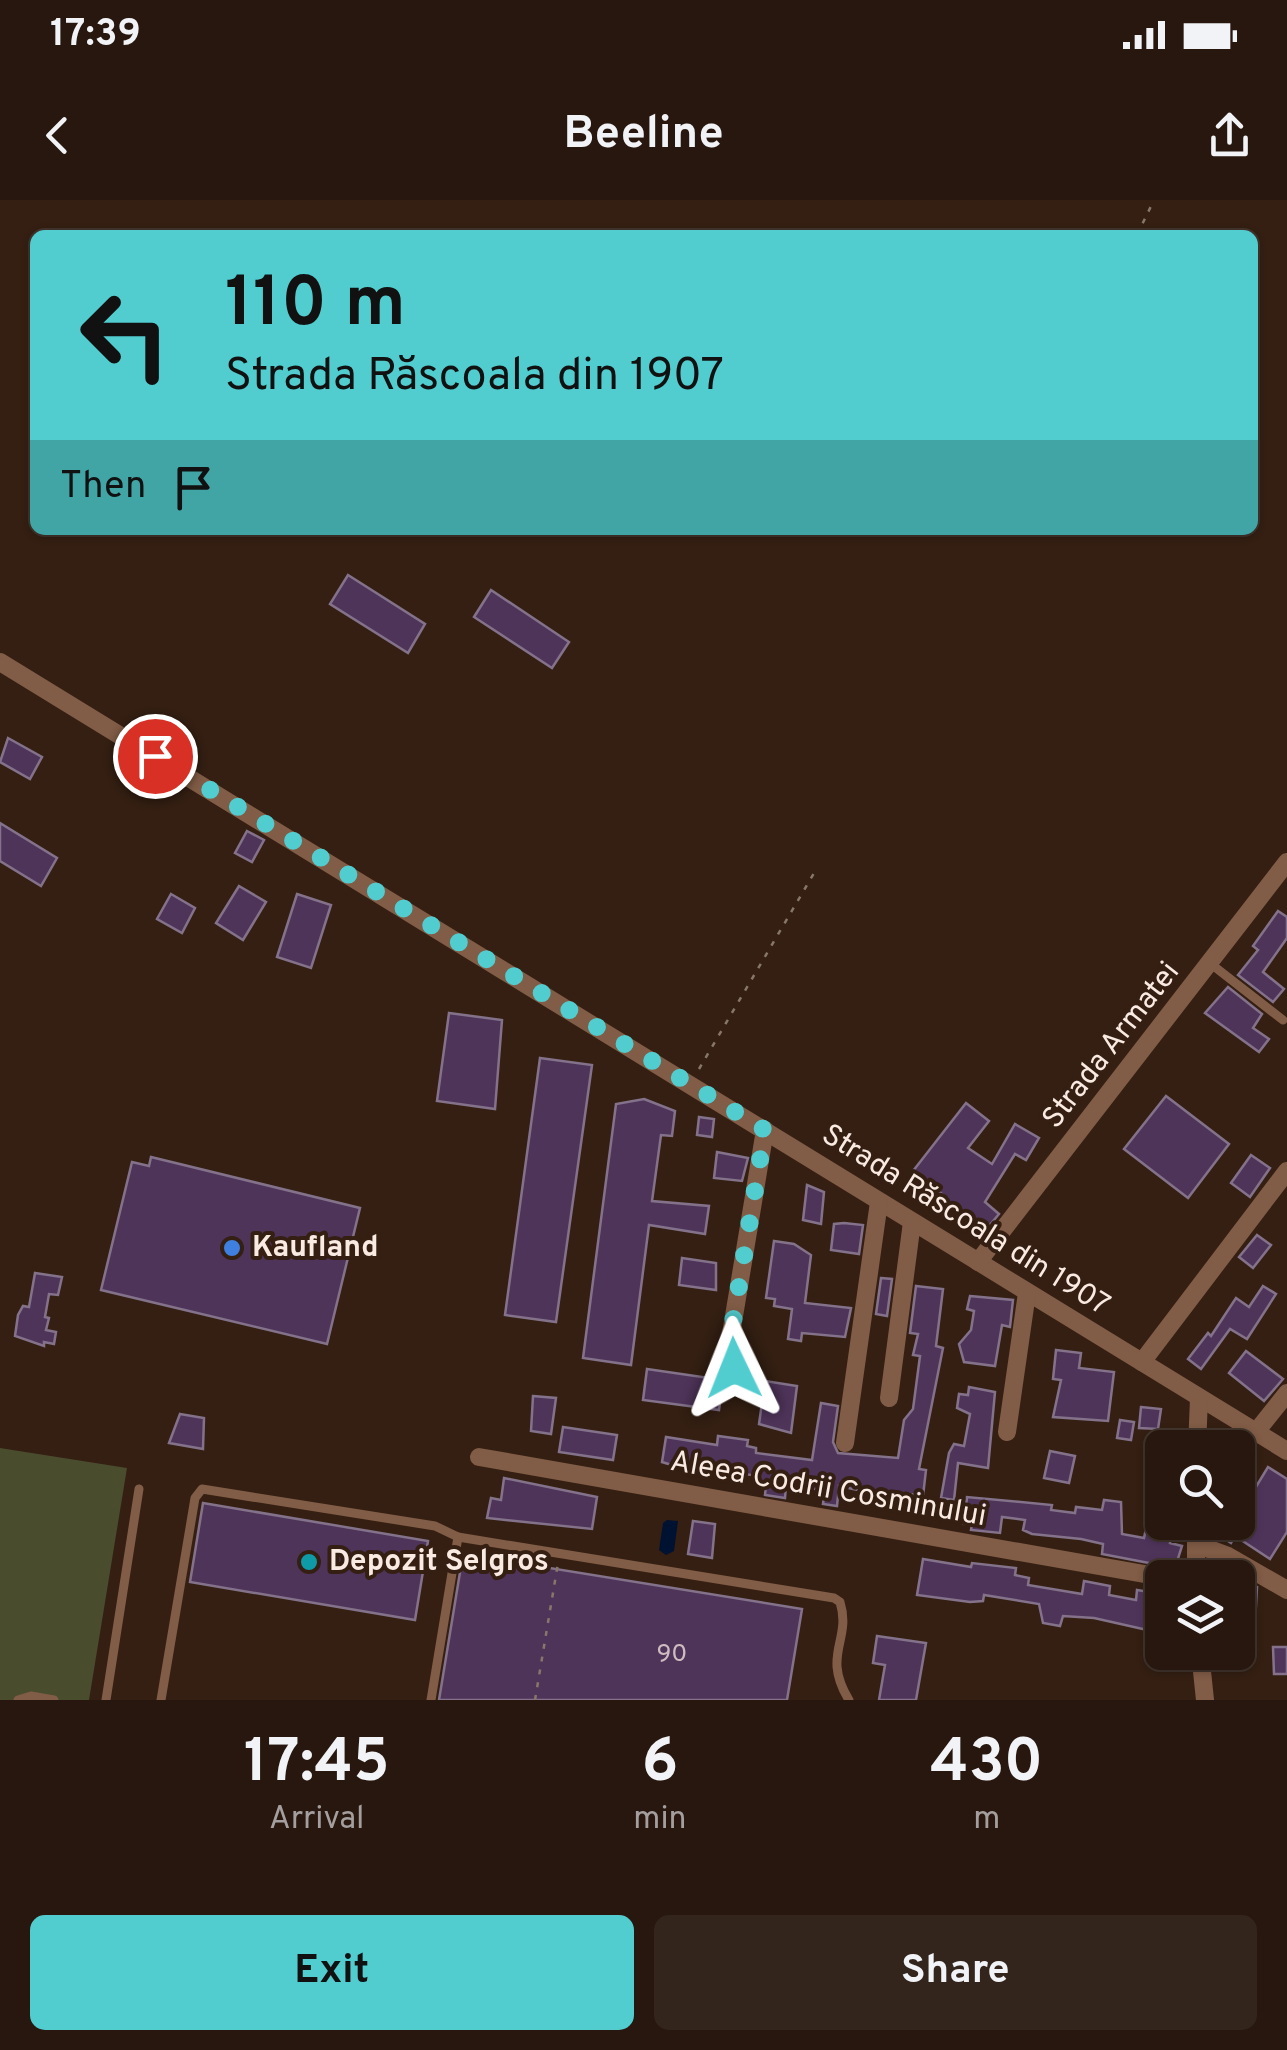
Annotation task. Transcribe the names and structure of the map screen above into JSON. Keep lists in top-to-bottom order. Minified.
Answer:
{"streets":{"street":["Strada Armatei","Strada Răscoala din 1907","Aleea Codrii Cosminului"]},"crossings":[["Strada Armatei","Strada Răscoala din 1907"]],"places":["Kaufland","Depozit Selgros"],"house_numbers":["90"],"page":{"status":"17:39","header":"Beeline","turn":["110 m","Strada Răscoala din 1907"],"then":"Then","eta":["17:45","Arrival","6","min","430","m"],"buttons":["Exit","Share"]}}
